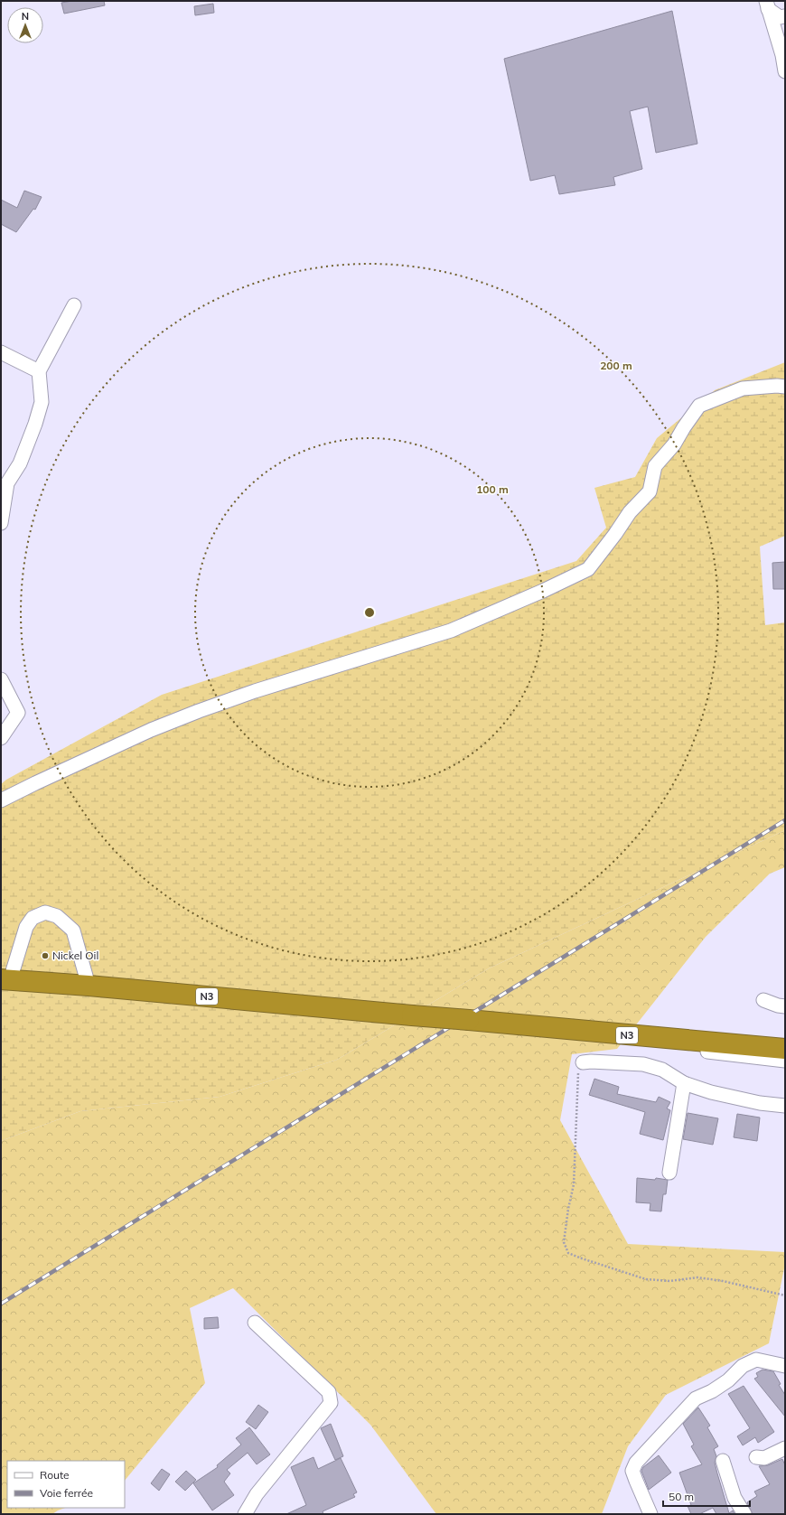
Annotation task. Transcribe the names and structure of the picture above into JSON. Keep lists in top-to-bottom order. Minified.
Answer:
{"streets":{"highway":["N3"]},"places":["Nickel Oil"],"legend":["Route","Voie ferrée"],"scale_bar":"50 m","north":"top","rings":["200 m","100 m"]}
